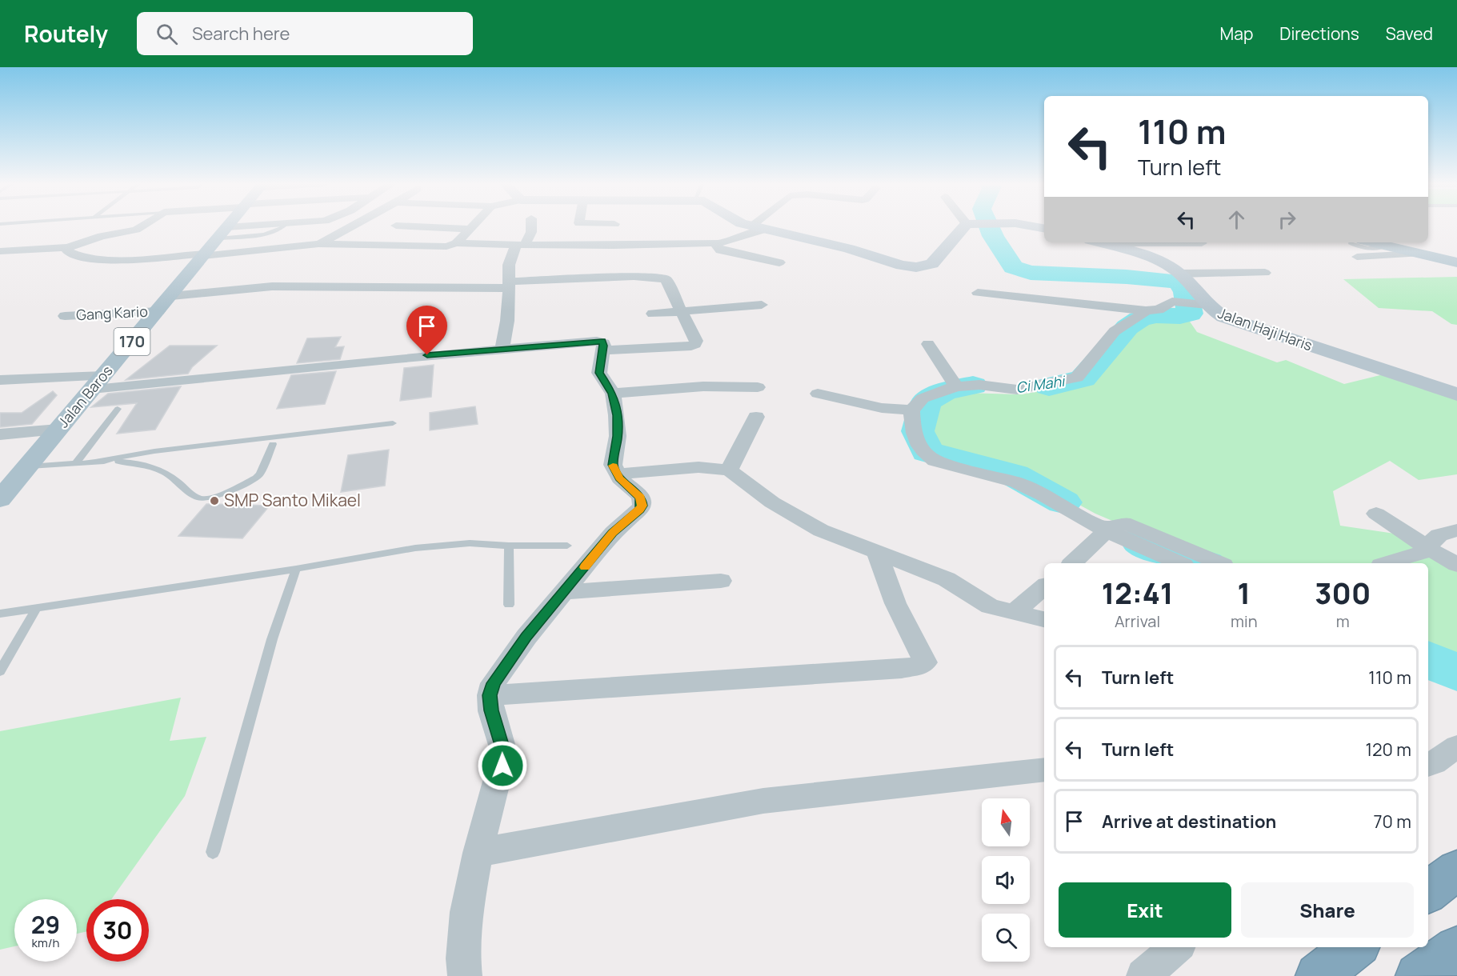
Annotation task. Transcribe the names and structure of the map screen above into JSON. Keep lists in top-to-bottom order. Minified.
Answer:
{"streets":{"main road":["170","Jalan Baros"],"street":["Gang Kario","Jalan Haji Haris"]},"crossings":[["Gang Kario","Jalan Baros"]],"water":["Ci Mahi"],"places":["SMP Santo Mikael"],"north":"top","page":{"header":"Routely","search":"Search here","nav":["Map","Directions","Saved"],"turn":["110 m","Turn left"],"eta":["12:41","Arrival","1","min","300","m"],"list":[{"name":"Turn left","value":"110 m"},{"name":"Turn left","value":"120 m"},{"name":"Arrive at destination","value":"70 m"}],"buttons":["Exit","Share"],"speed":"29 km/h","limit":"30"}}
